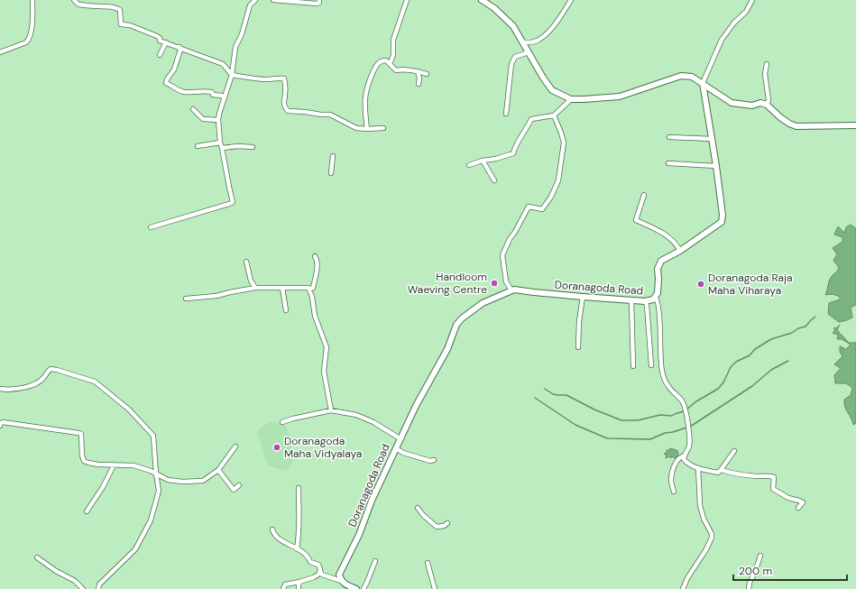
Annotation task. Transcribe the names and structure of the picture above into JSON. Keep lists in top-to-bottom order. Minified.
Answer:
{"streets":{"street":["Doranagoda Road"]},"places":["Handloom Waeving Centre","Doranagoda Raja Maha Viharaya","Doranagoda Maha Vidyalaya"],"scale_bar":"200 m"}
